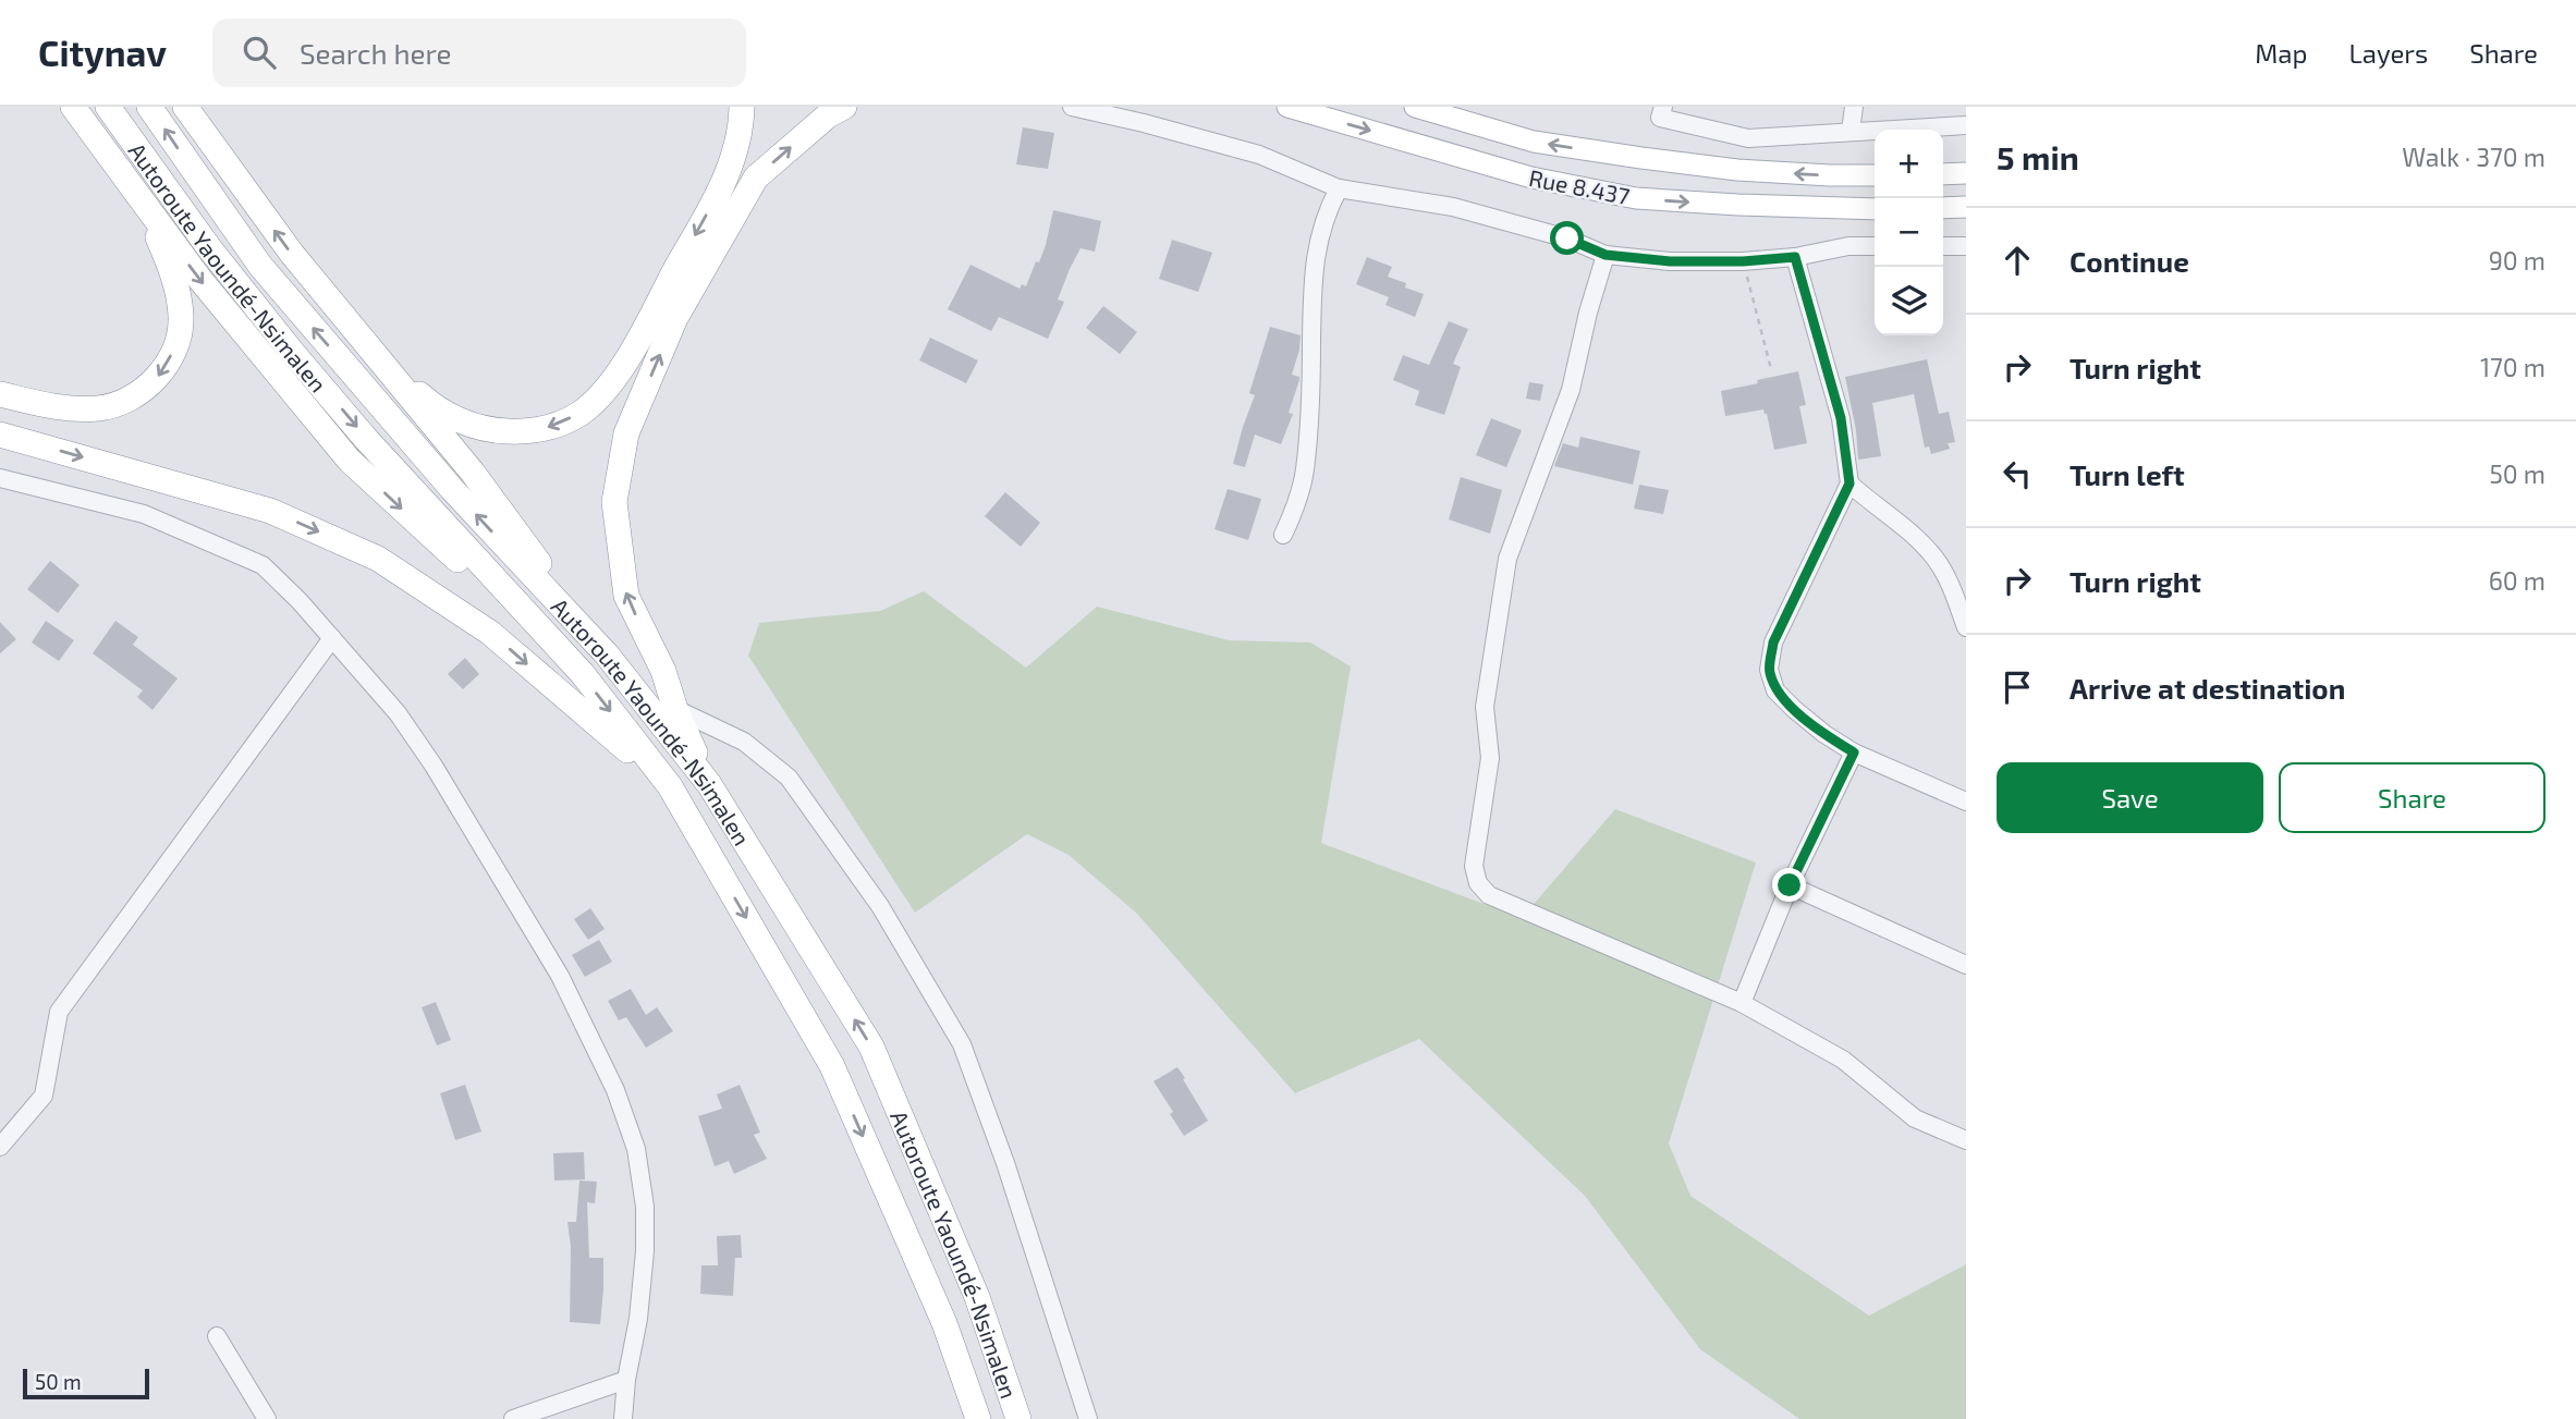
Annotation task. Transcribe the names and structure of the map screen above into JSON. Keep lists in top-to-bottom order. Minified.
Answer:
{"streets":{"highway":["Autoroute Yaoundé-Nsimalen"],"main road":["Rue 8.437"]},"scale_bar":"50 m","page":{"header":"Citynav","search":"Search here","nav":["Map","Layers","Share"],"heading":["5 min","Walk · 370 m"],"map_buttons":["+","−"],"list":[["Continue","90 m"],["Turn right","170 m"],["Turn left","50 m"],["Turn right","60 m"],"Arrive at destination"],"buttons":["Save","Share"],"scale":"50 m"}}
